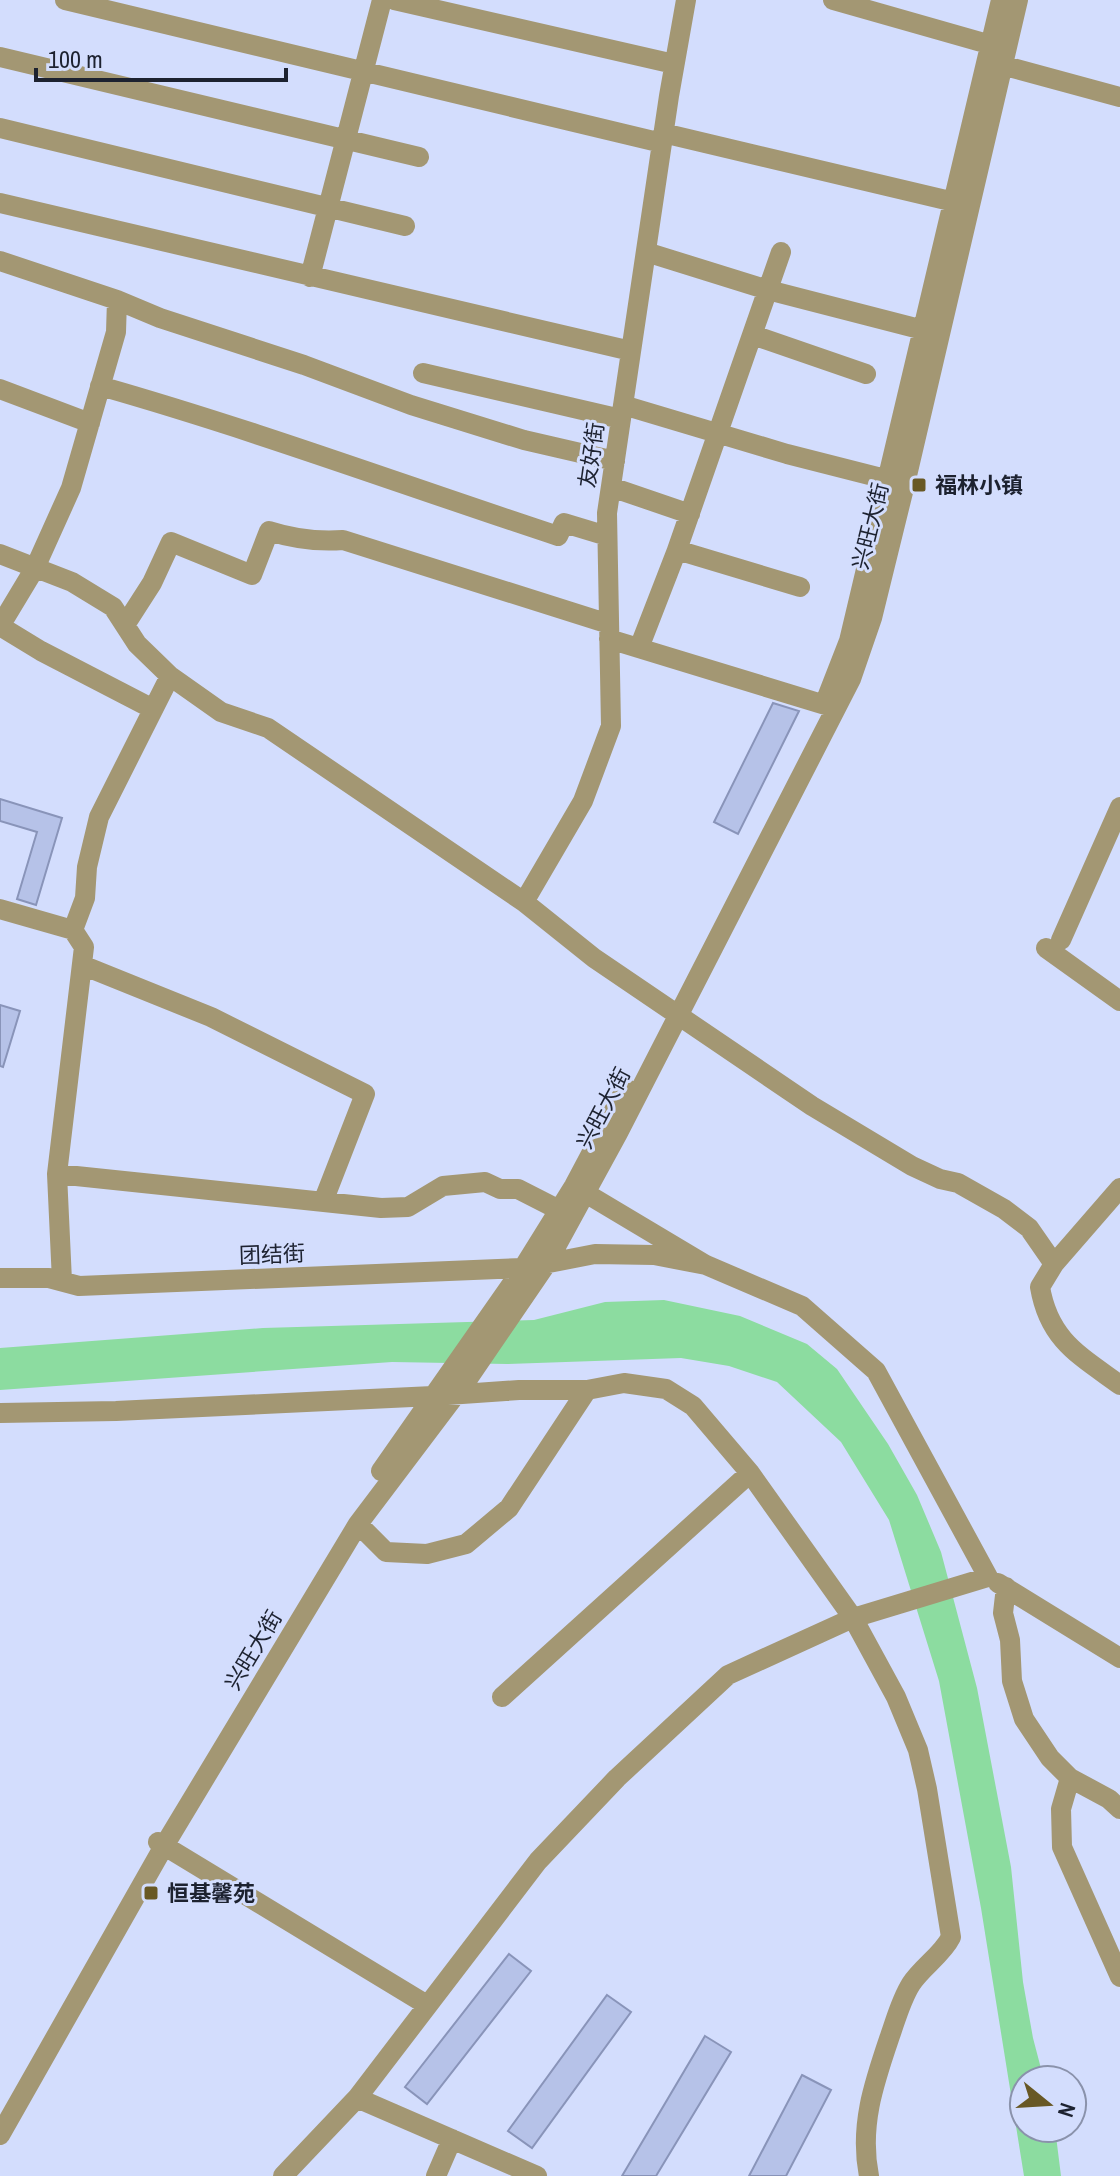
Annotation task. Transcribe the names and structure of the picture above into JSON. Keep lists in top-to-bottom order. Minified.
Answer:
{"streets":{"street":["友好街","兴旺大街","团结街"]},"crossings":[["兴旺大街","团结街"]],"places":{"transit":["福林小镇","恒基馨苑"]},"scale_bar":"100 m","north":"right"}
